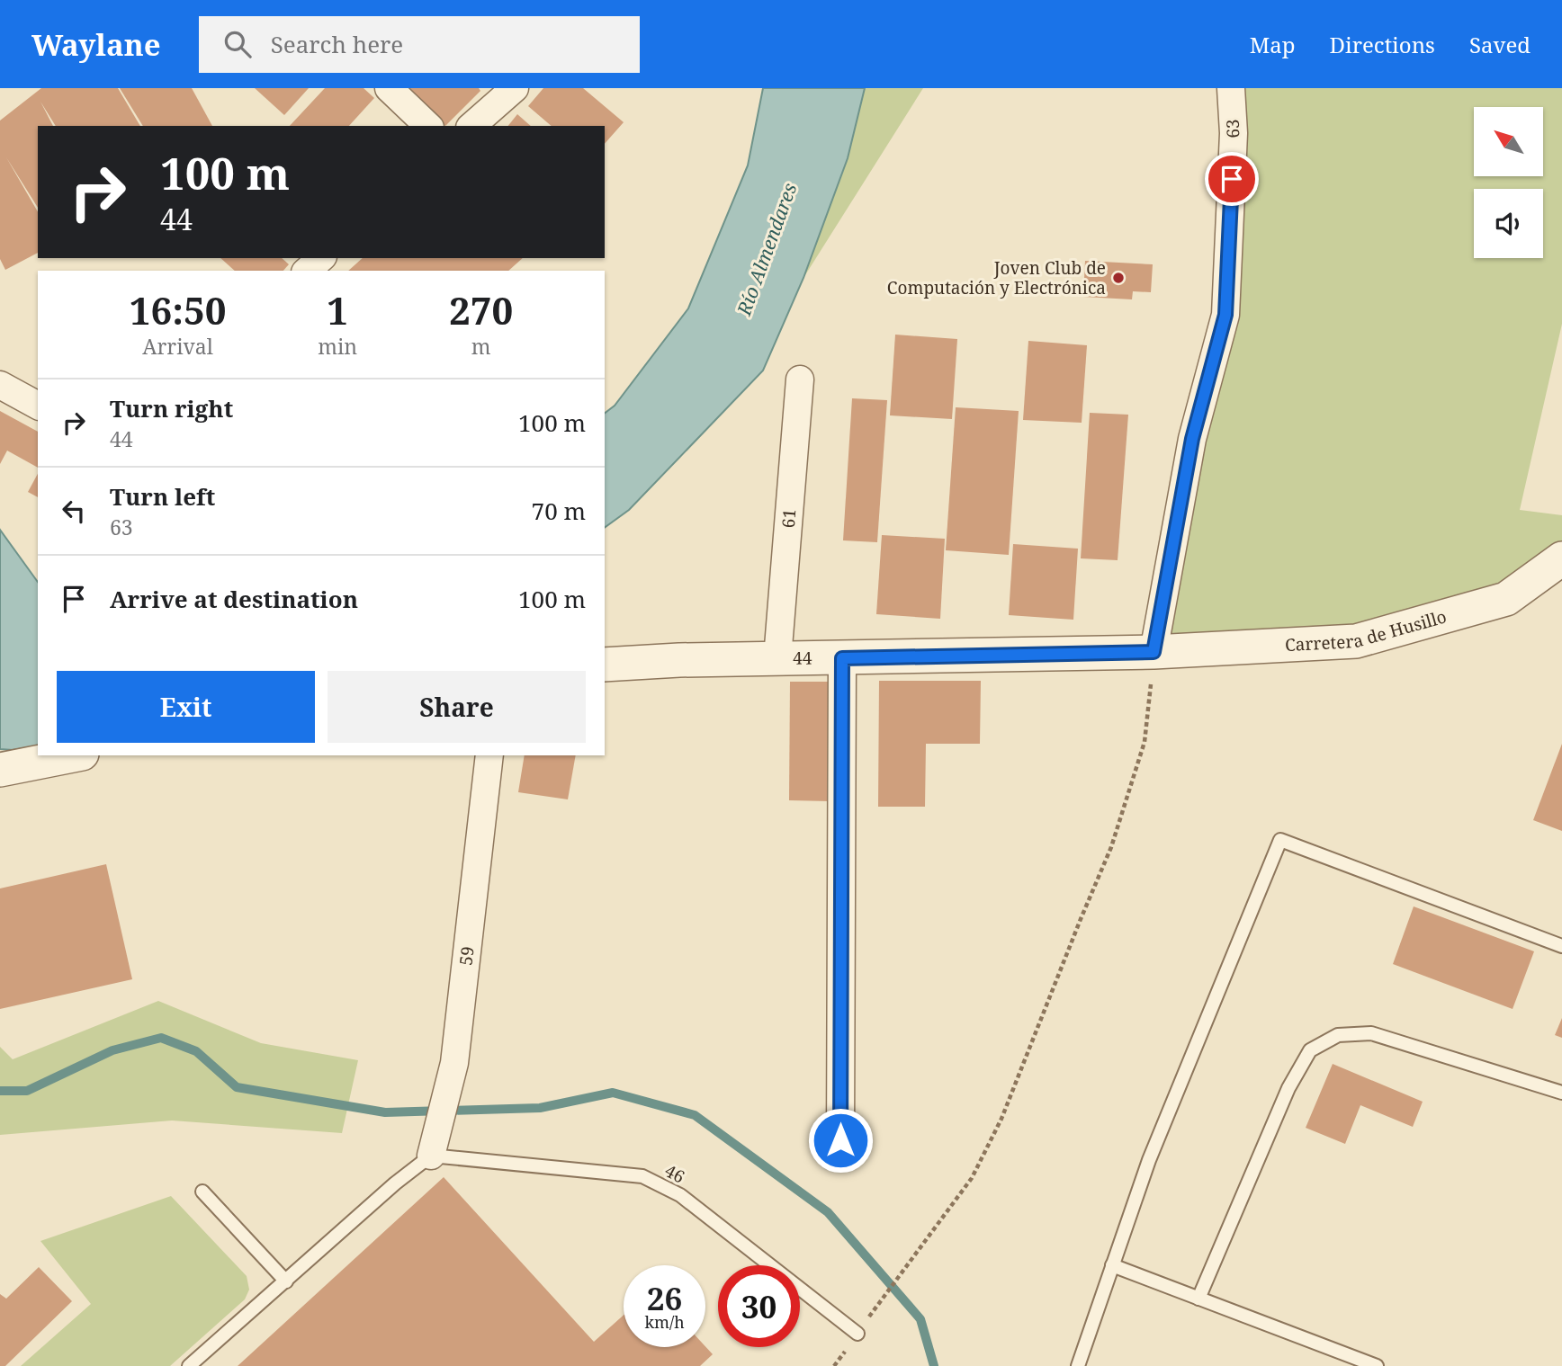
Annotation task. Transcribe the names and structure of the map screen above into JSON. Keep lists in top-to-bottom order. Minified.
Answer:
{"streets":{"street":["63","61","Carretera de Husillo","44","59"],"lane":["46"]},"crossings":[["63","Carretera de Husillo"],["63","44"],["61","44"],["Carretera de Husillo","44"],["59","46"]],"water":["Río Almendares"],"places":["Joven Club de Computación y Electrónica"],"north":"top left","page":{"header":"Waylane","search":"Search here","nav":["Map","Directions","Saved"],"turn":["100 m","44"],"eta":["16:50","Arrival","1","min","270","m"],"list":[{"name":"Turn right","note":"44","value":"100 m"},{"name":"Turn left","note":"63","value":"70 m"},{"name":"Arrive at destination","value":"100 m"}],"buttons":["Exit","Share"],"speed":"26 km/h","limit":"30"}}
